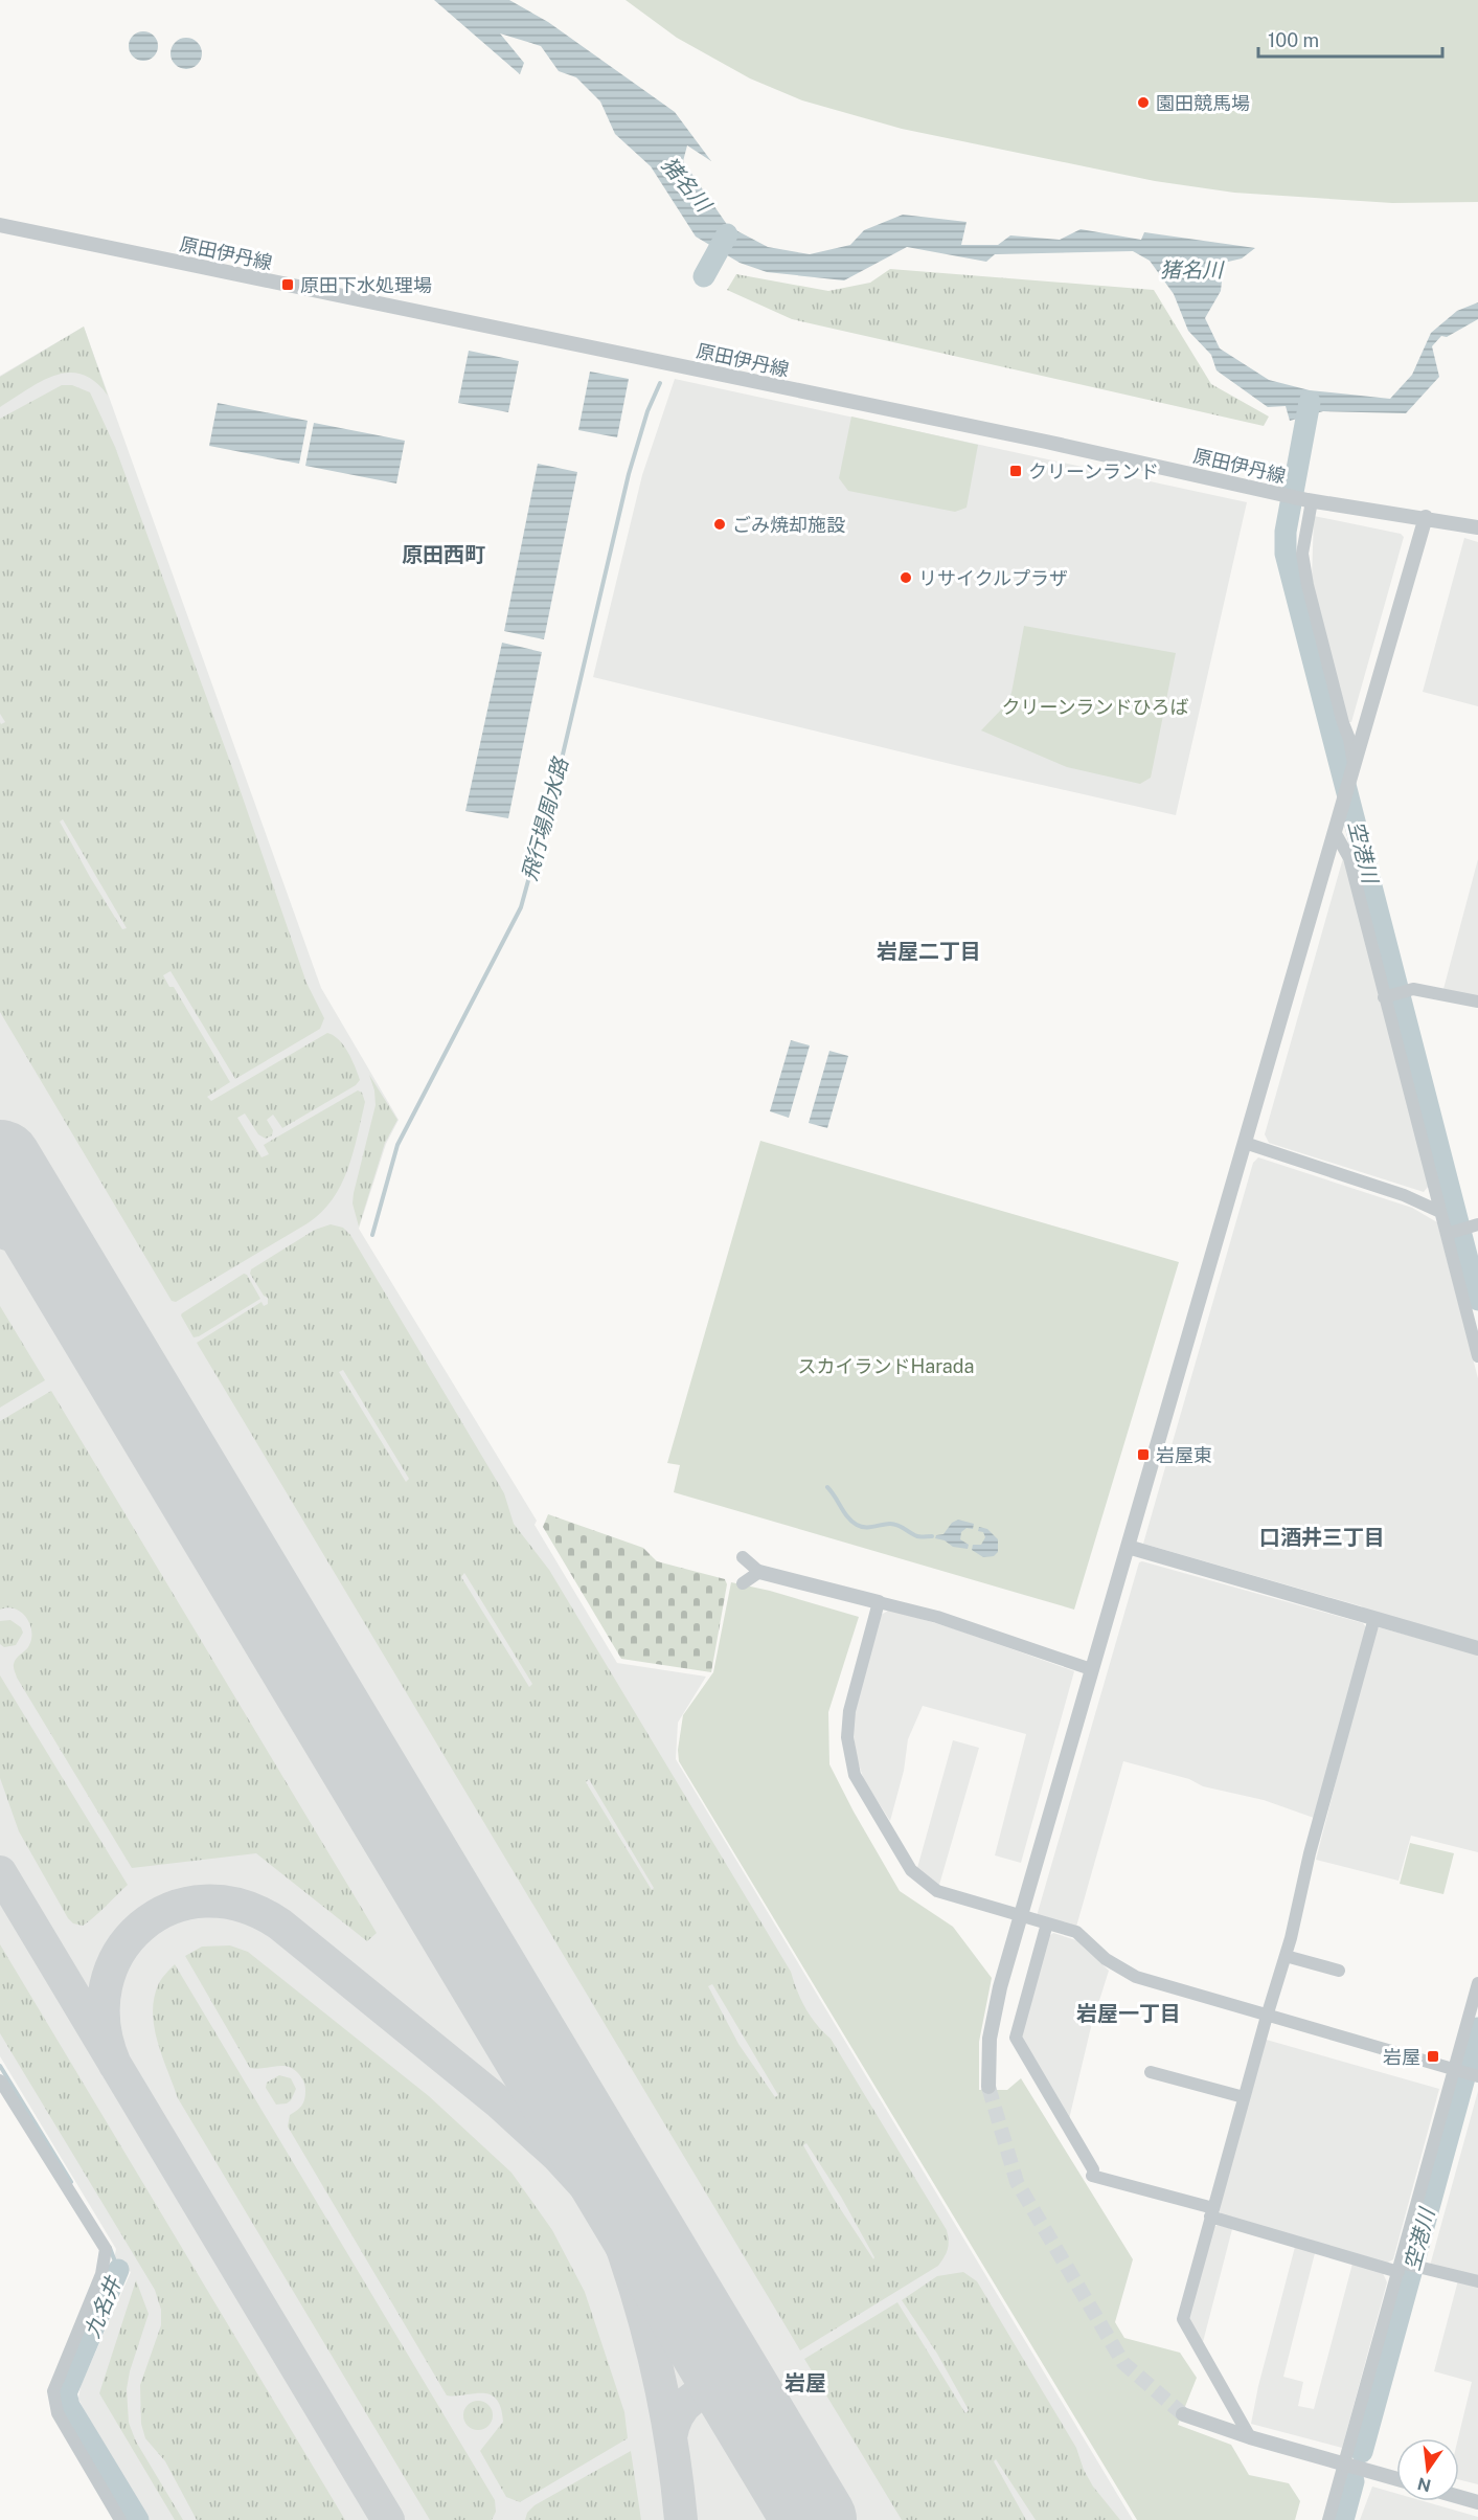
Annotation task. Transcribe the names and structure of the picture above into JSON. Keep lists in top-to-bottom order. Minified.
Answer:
{"streets":{"street":["原田伊丹線"]},"districts":["原田西町","岩屋二丁目","口酒井三丁目","岩屋一丁目","岩屋"],"water":["猪名川","飛行場周水路","空港川","九名井"],"parks":["クリーンランドひろば","スカイランドHarada"],"places":{"other":["園田競馬場","ごみ焼却施設","リサイクルプラザ"],"transit":["原田下水処理場","クリーンランド","岩屋東","岩屋"]},"scale_bar":"100 m","north":"bottom"}
